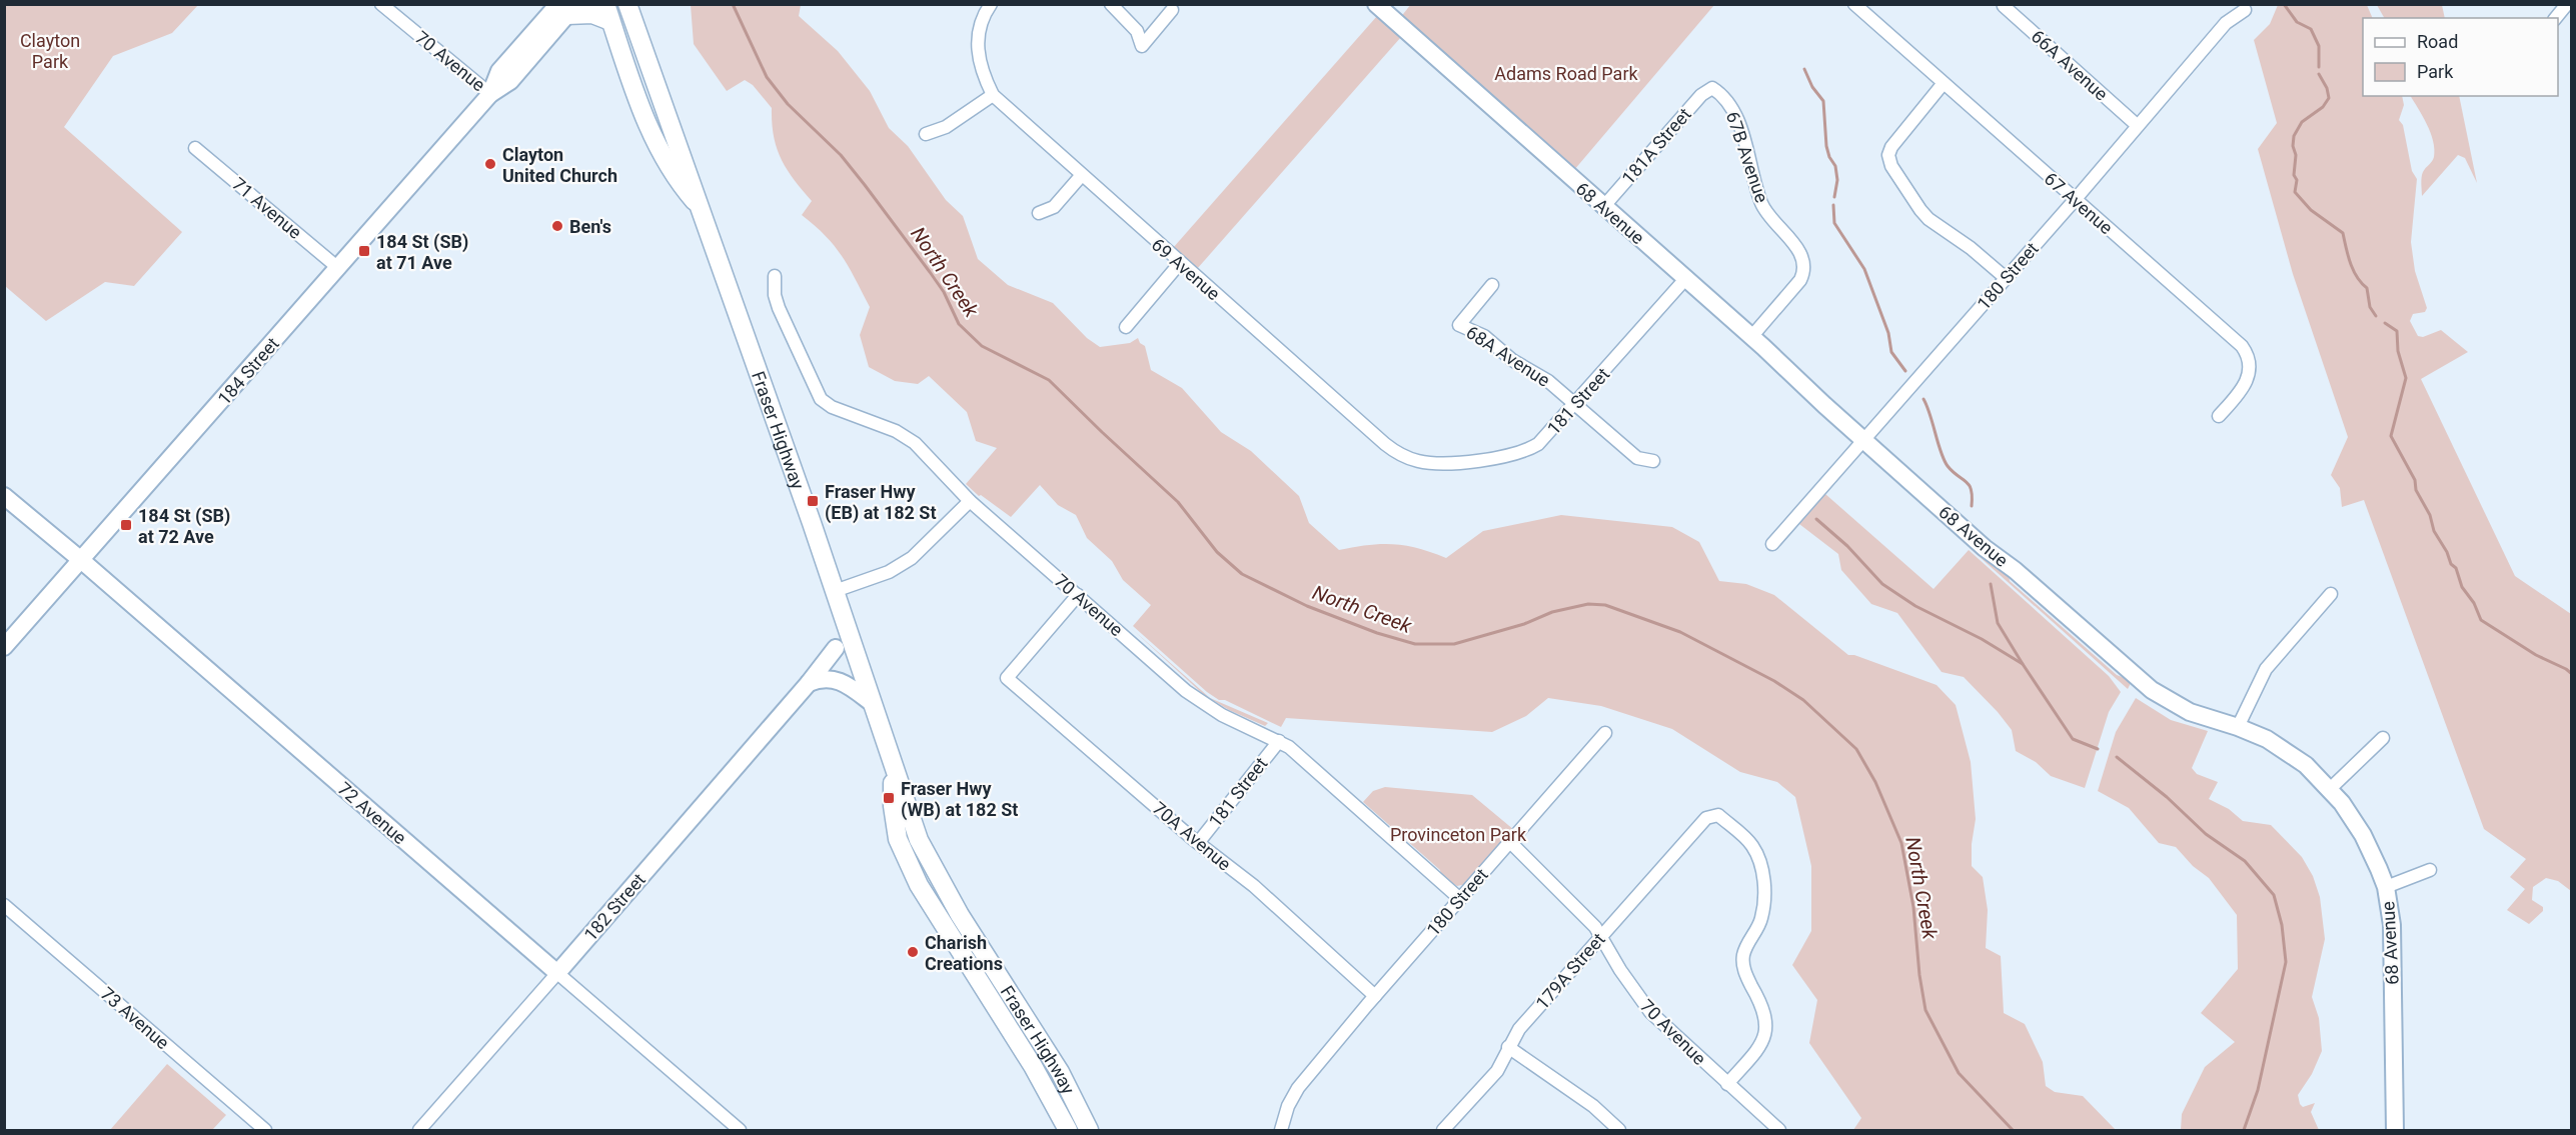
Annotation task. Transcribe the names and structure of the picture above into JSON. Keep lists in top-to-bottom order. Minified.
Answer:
{"streets":{"main road":["Fraser Highway"],"street":["70 Avenue","66A Avenue","181A Street","67B Avenue","67 Avenue","71 Avenue","68 Avenue","69 Avenue","180 Street","68A Avenue","184 Street","181 Street","72 Avenue","70A Avenue","182 Street","179A Street","73 Avenue"]},"crossings":[["70 Avenue","180 Street"],["70 Avenue","184 Street"],["70 Avenue","181 Street"],["70 Avenue","70A Avenue"],["70 Avenue","179A Street"],["66A Avenue","180 Street"],["181A Street","67B Avenue"],["181A Street","68 Avenue"],["67B Avenue","68 Avenue"],["67 Avenue","180 Street"],["71 Avenue","184 Street"],["68 Avenue","180 Street"],["68 Avenue","181 Street"],["69 Avenue","181 Street"],["180 Street","70A Avenue"],["68A Avenue","181 Street"],["184 Street","72 Avenue"],["181 Street","70A Avenue"],["72 Avenue","182 Street"]],"water":["North Creek"],"parks":["Clayton Park","Adams Road Park","Provinceton Park"],"places":{"other":["Clayton United Church","Ben's","Charish Creations"],"transit":["184 St (SB) at 71 Ave","Fraser Hwy (EB) at 182 St","184 St (SB) at 72 Ave","Fraser Hwy (WB) at 182 St"]},"legend":["Road","Park"]}
